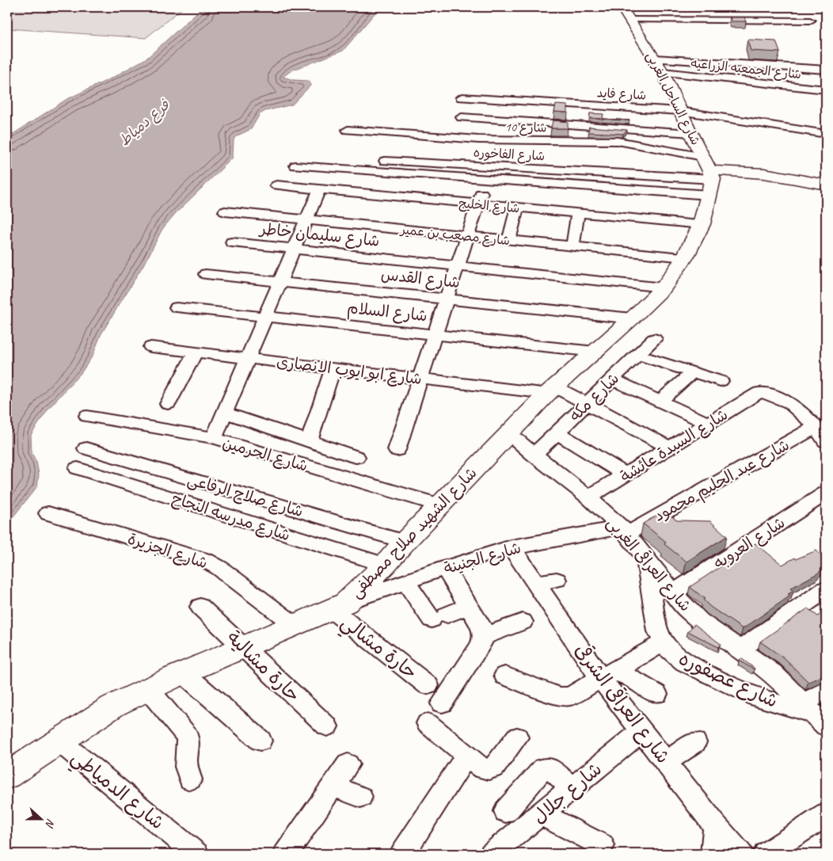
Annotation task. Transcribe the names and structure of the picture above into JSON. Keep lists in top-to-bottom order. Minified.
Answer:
{"streets":{"main road":["شارع الساحل الغربى","شارع الشهيد صلاح مصطفى"],"street":["شارع الجمعيه الزراعيه","شارع فايد","شارع 10","شارع الفاخوره","شارع الخليج","شارع سليمان خاطر","شارع مصعب بن عمير","شارع القدس","شارع السلام","شارع ابو ايوب الانصارى","شارع مكه","شارع السيدة عائشة","شارع الحرمين","شارع عبد الحليم محمود","شارع صلاح الرفاعى","شارع مدرسه النجاح","شارع العروبه","شارع الجزيرة","شارع الجنينة","شارع العراقى الغربى","حارة مشالي","حارة مشالية","شارع عصفوره","شارع العراقى الشرقى","شارع الدمياطي","شارع جلال"]},"crossings":[["شارع الجمعيه الزراعيه","شارع الساحل الغربى"],["شارع فايد","شارع الساحل الغربى"],["شارع الساحل الغربى","شارع 10"],["شارع الساحل الغربى","شارع الفاخوره"],["شارع الساحل الغربى","شارع الشهيد صلاح مصطفى"],["شارع 10","شارع الفاخوره"],["شارع 10","شارع الشهيد صلاح مصطفى"],["شارع الفاخوره","شارع الشهيد صلاح مصطفى"],["شارع الخليج","شارع الشهيد صلاح مصطفى"],["شارع سليمان خاطر","شارع الشهيد صلاح مصطفى"],["شارع مصعب بن عمير","شارع الشهيد صلاح مصطفى"],["شارع القدس","شارع الشهيد صلاح مصطفى"],["شارع السلام","شارع الشهيد صلاح مصطفى"],["شارع ابو ايوب الانصارى","شارع الشهيد صلاح مصطفى"],["شارع مكه","شارع العراقى الغربى"],["شارع السيدة عائشة","شارع عبد الحليم محمود"],["شارع السيدة عائشة","شارع العراقى الغربى"],["شارع الحرمين","شارع الشهيد صلاح مصطفى"],["شارع عبد الحليم محمود","شارع الجنينة"],["شارع عبد الحليم محمود","شارع العراقى الغربى"],["شارع صلاح الرفاعى","شارع الشهيد صلاح مصطفى"],["شارع مدرسه النجاح","شارع الشهيد صلاح مصطفى"],["شارع الشهيد صلاح مصطفى","شارع الجزيرة"],["شارع الشهيد صلاح مصطفى","شارع الجنينة"],["شارع الشهيد صلاح مصطفى","شارع العراقى الغربى"],["شارع الشهيد صلاح مصطفى","حارة مشالي"],["شارع الشهيد صلاح مصطفى","حارة مشالية"],["شارع الشهيد صلاح مصطفى","شارع الدمياطي"],["شارع العروبه","شارع العراقى الغربى"],["شارع الجنينة","شارع العراقى الغربى"],["شارع الجنينة","حارة مشالي"],["شارع الجنينة","شارع العراقى الشرقى"],["شارع العراقى الغربى","شارع عصفوره"],["شارع العراقى الشرقى","شارع جلال"]],"water":["فرع دمياط"],"north":"right"}
